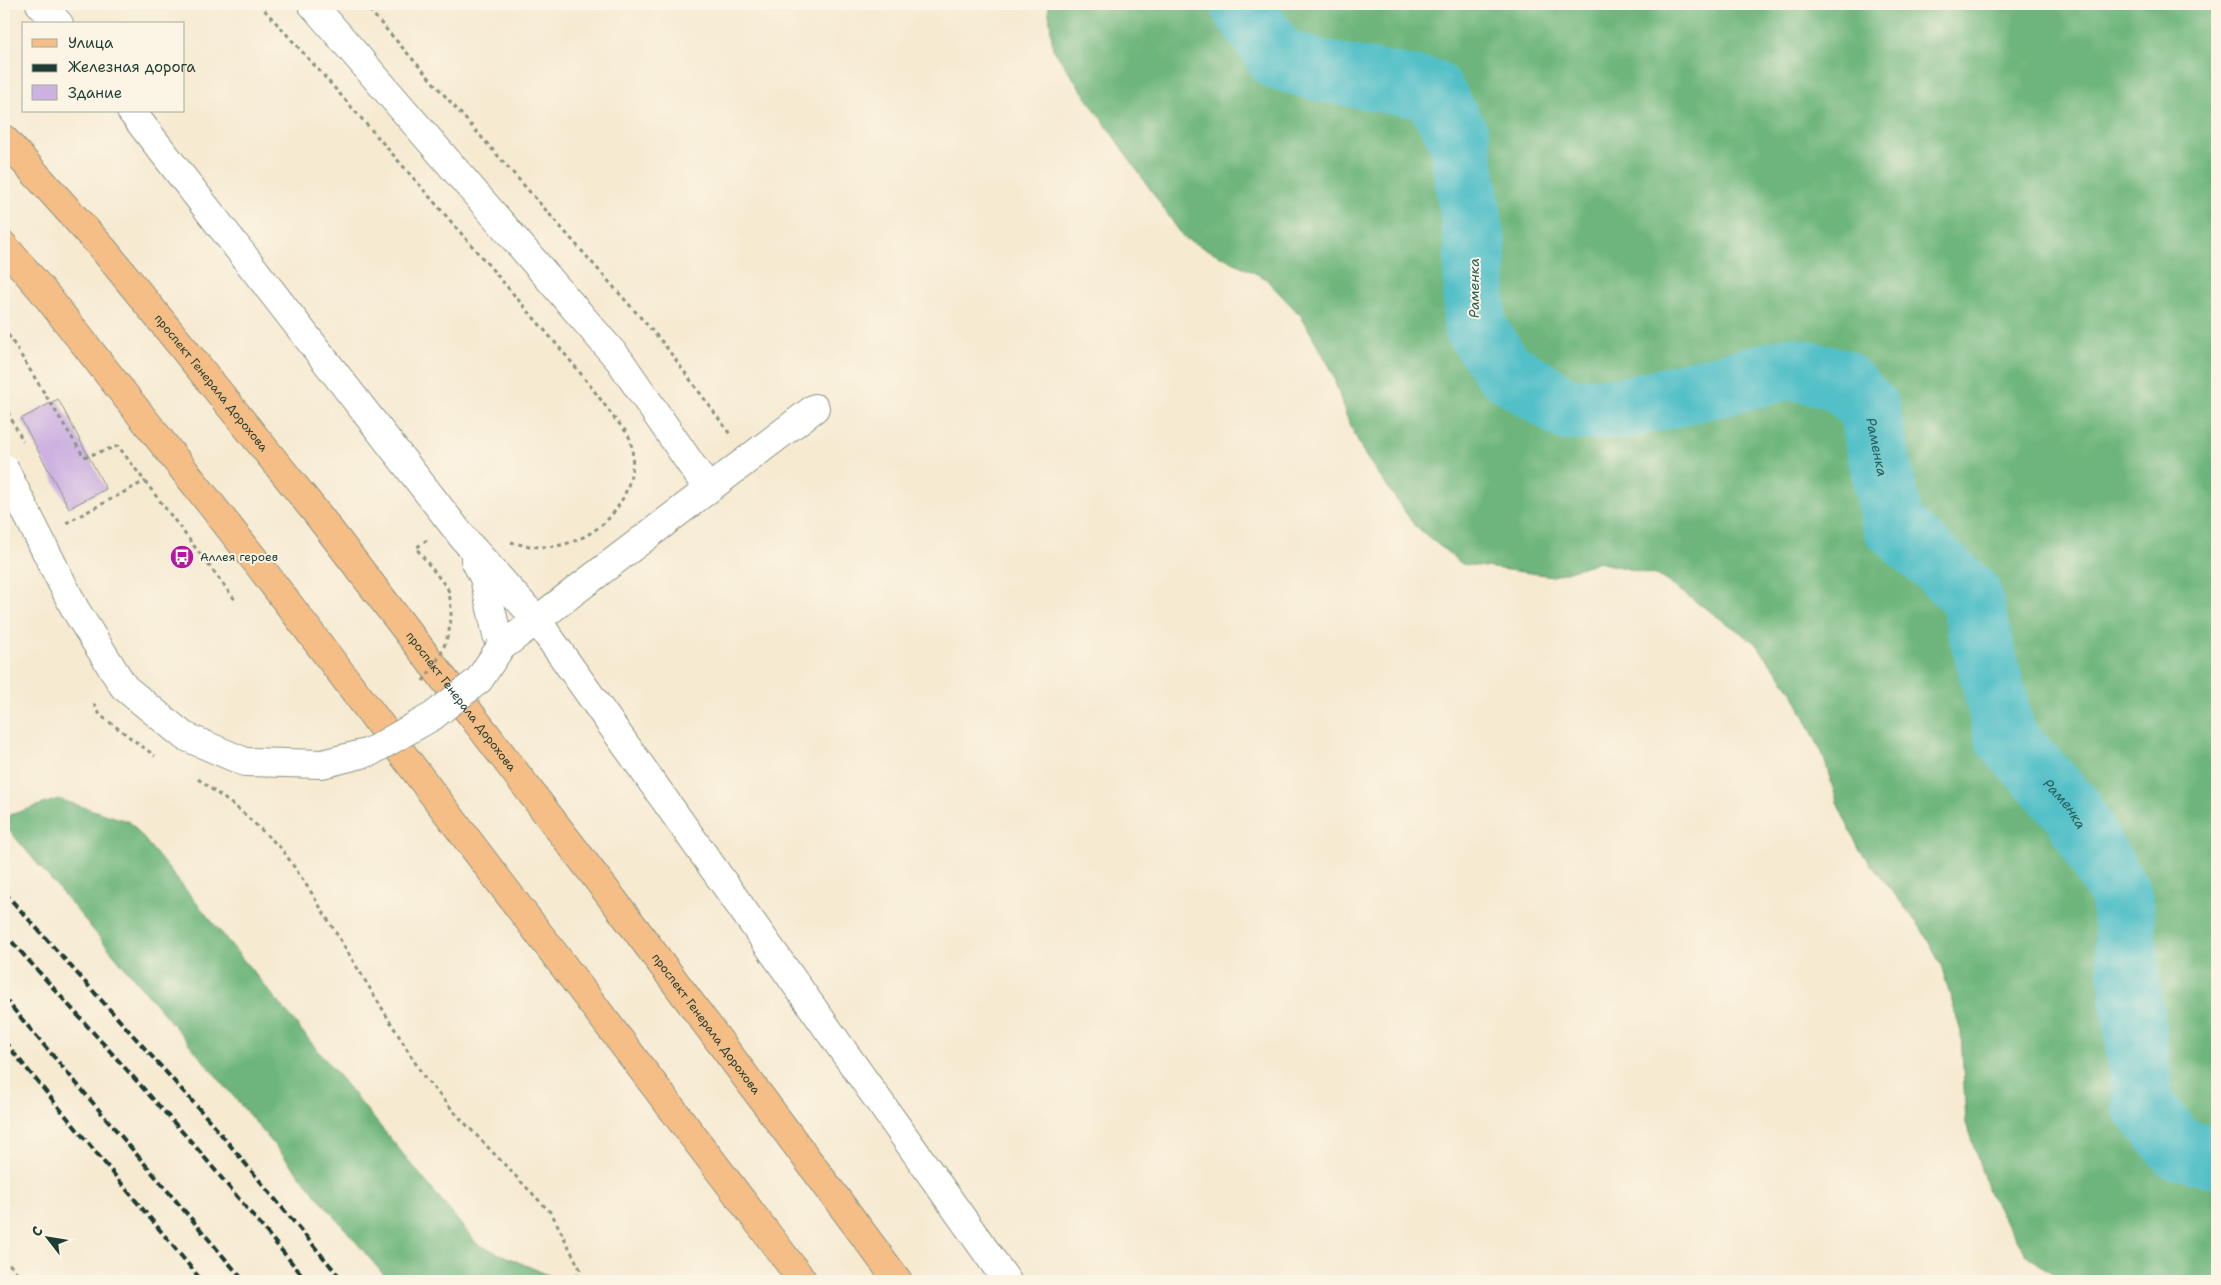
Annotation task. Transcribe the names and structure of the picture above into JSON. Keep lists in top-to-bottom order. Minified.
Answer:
{"streets":{"main road":["проспект Генерала Дорохова"]},"water":["Раменка"],"places":{"bus stop":["Аллея героев"]},"legend":["Улица","Железная дорога","Здание"],"north":"top left"}
